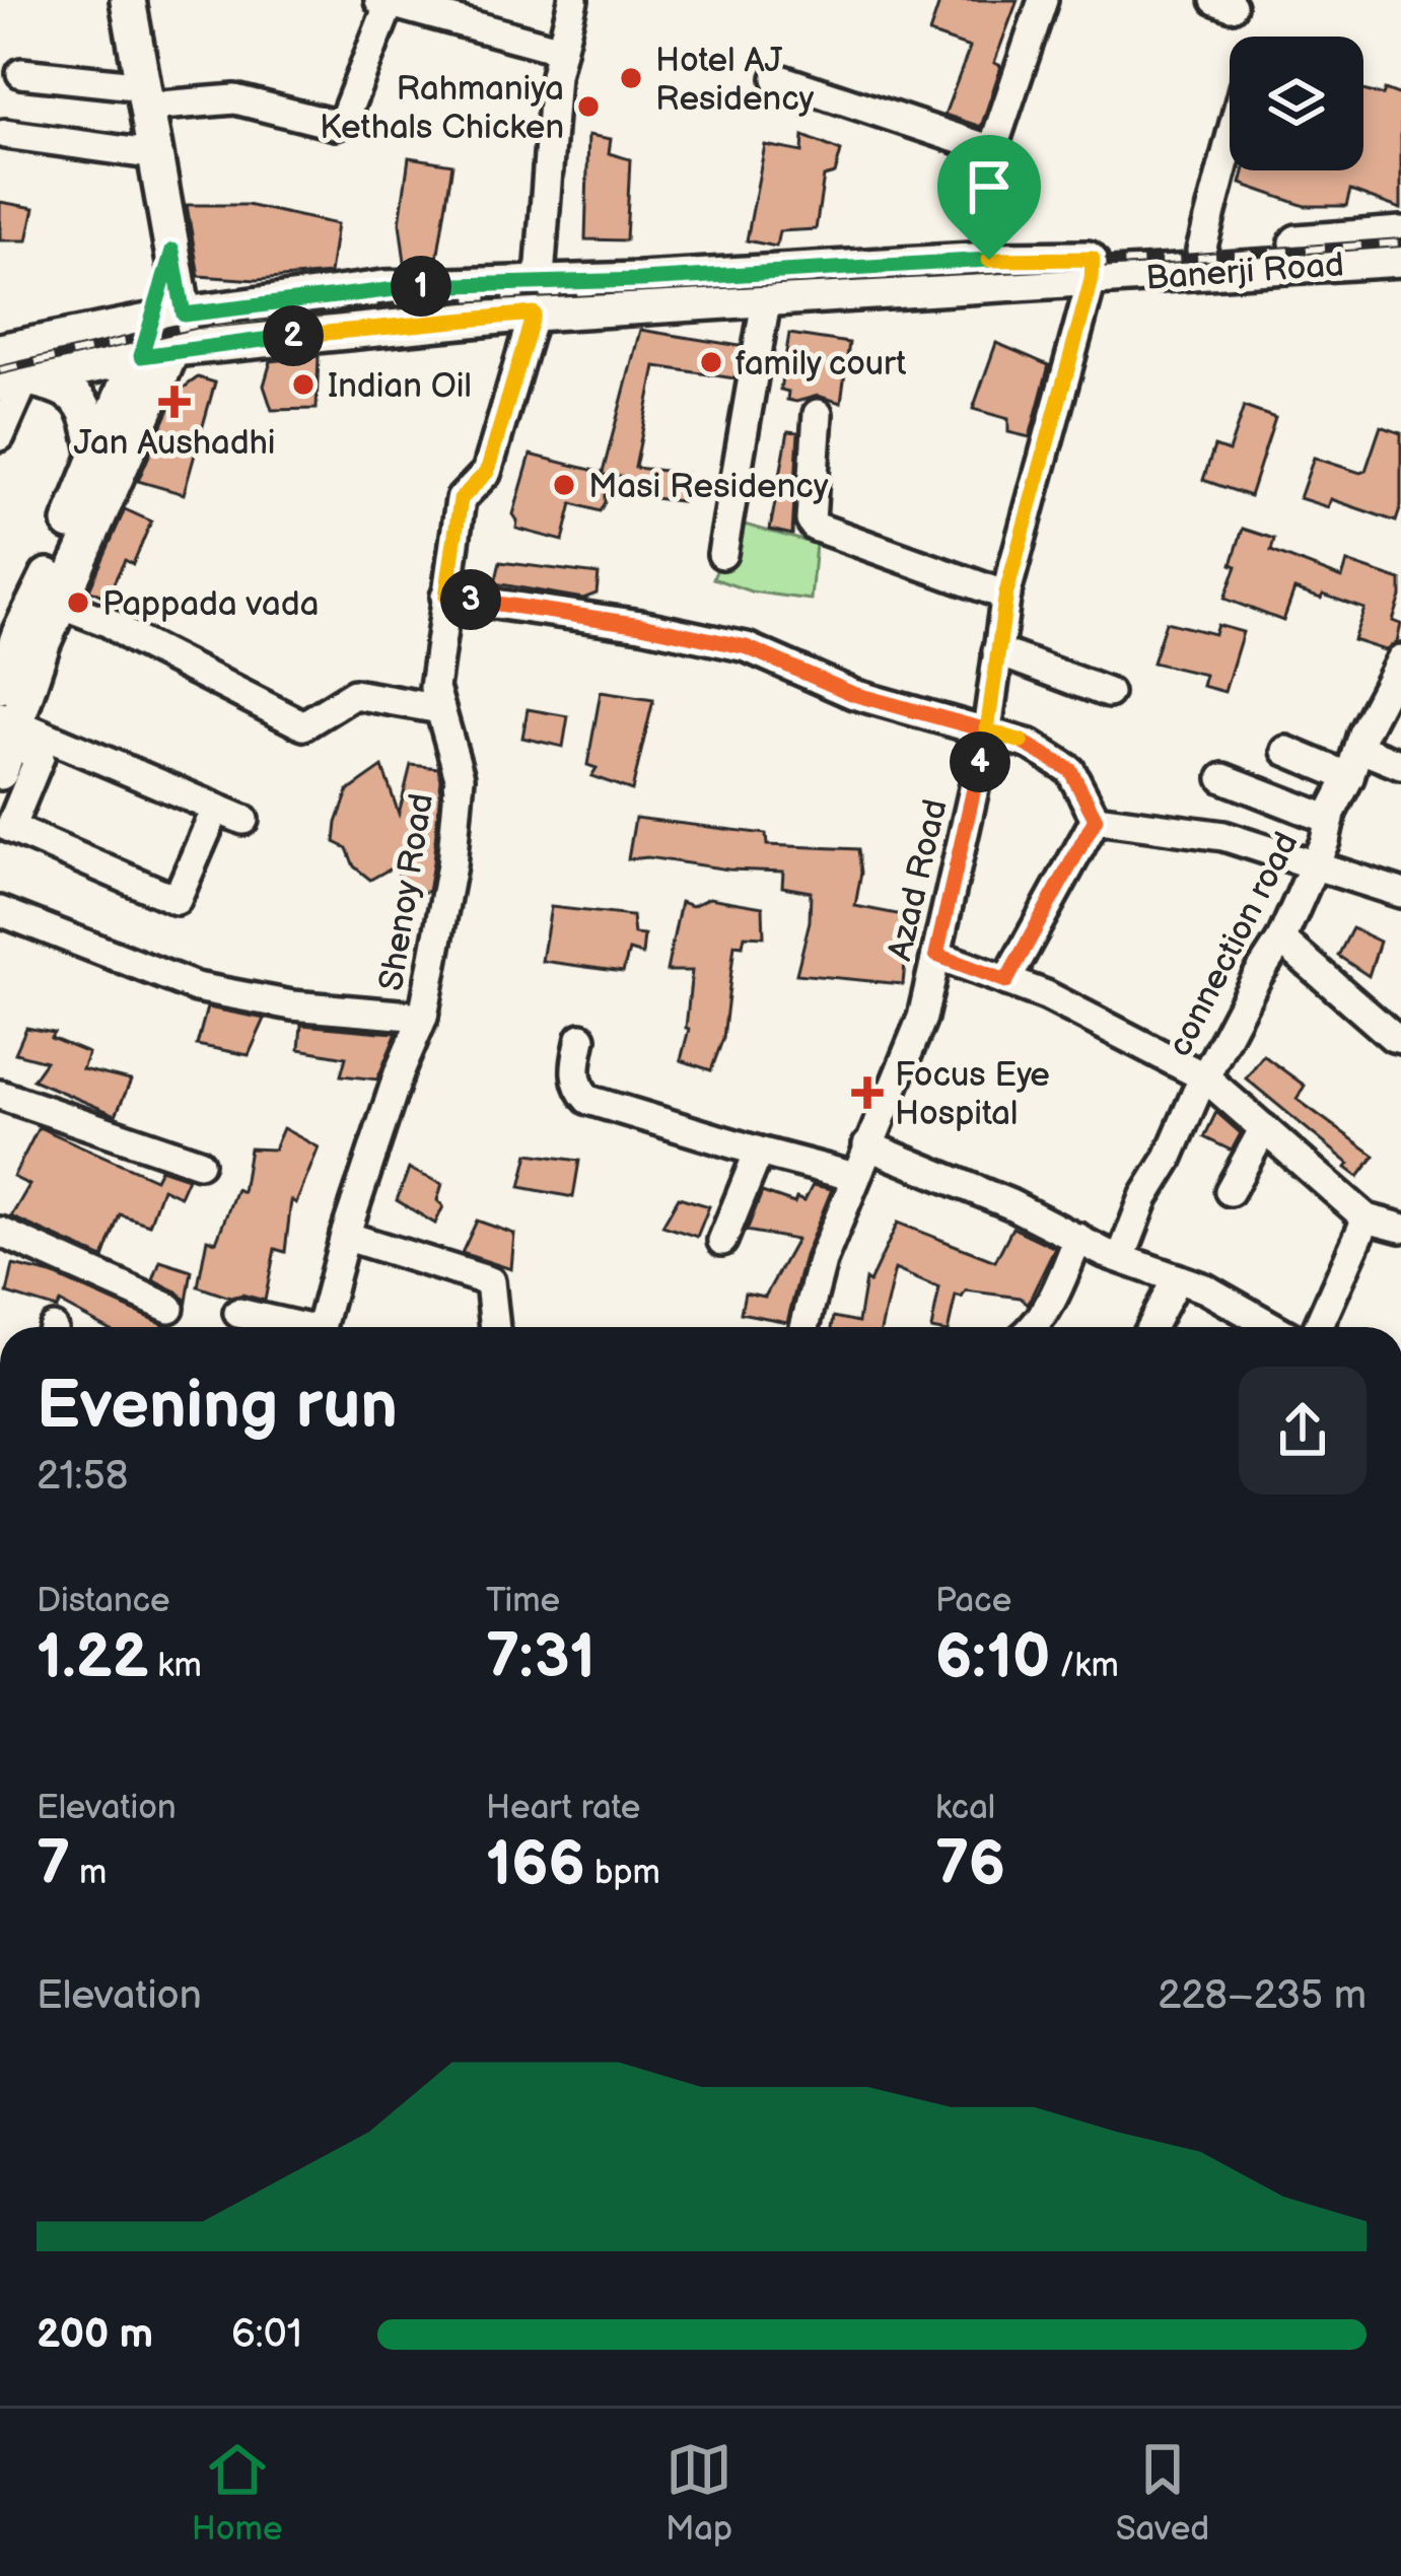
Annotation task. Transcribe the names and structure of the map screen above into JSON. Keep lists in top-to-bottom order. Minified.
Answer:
{"streets":{"main road":["Banerji Road"],"street":["Azad Road","Shenoy Road","connection road"]},"crossings":[["Banerji Road","Azad Road"],["Banerji Road","Shenoy Road"]],"places":{"other":["Hotel AJ Residency","Rahmaniya Kethals Chicken","family court","Indian Oil","Masi Residency","Pappada vada"],"health":["Jan Aushadhi","Focus Eye Hospital"]},"page":{"pins":["1","2","3","4"],"heading":["Evening run","21:58"],"stats":[["Distance","1.22 km"],["Time","7:31"],["Pace","6:10 /km"],["Elevation","7 m"],["Heart rate","166 bpm"],["kcal","76"]],"chart":["Elevation","228–235 m"],"list":[{"name":"200 m","note":"6:01"}],"tabs":["Home","Map","Saved"]}}
